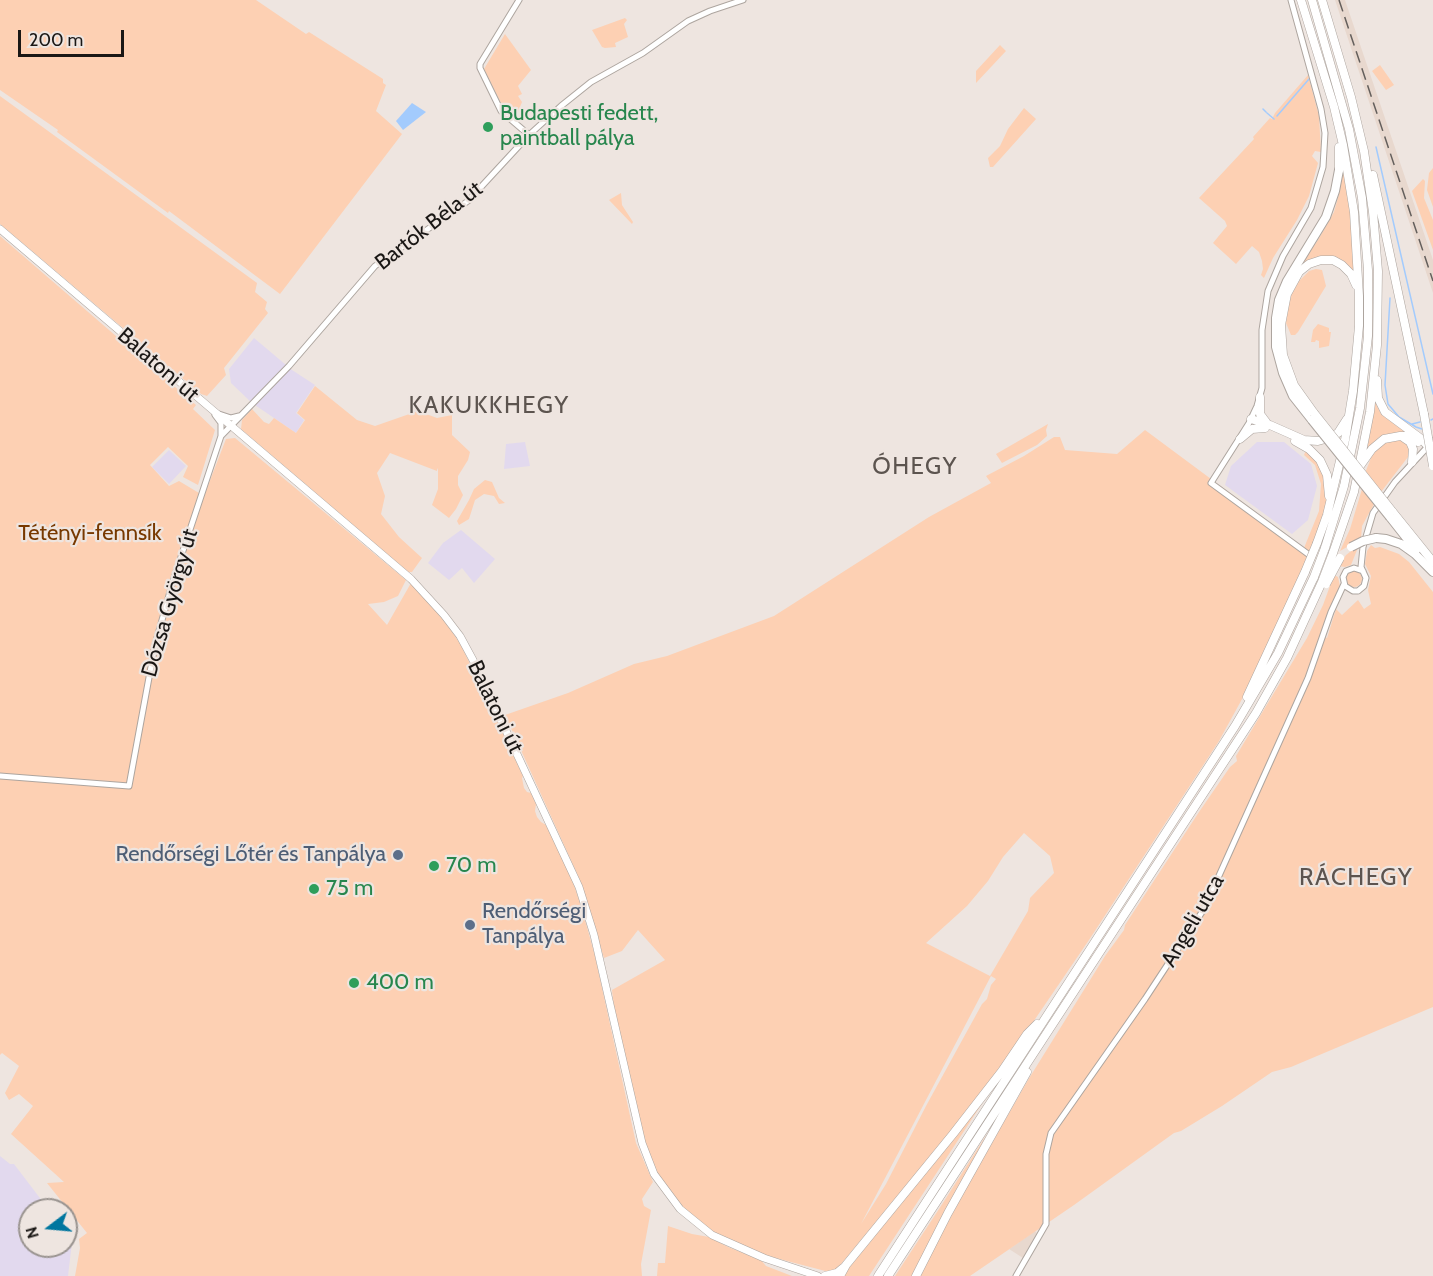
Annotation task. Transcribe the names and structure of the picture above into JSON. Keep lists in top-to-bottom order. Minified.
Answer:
{"streets":{"main road":["Balatoni út"],"street":["Bartók Béla út","Dózsa György út","Angeli utca"]},"crossings":[["Bartók Béla út","Balatoni út"],["Bartók Béla út","Dózsa György út"],["Balatoni út","Dózsa György út"]],"districts":["KAKUKKHEGY","ÓHEGY","RÁCHEGY"],"parks":["Tétényi-fennsík"],"places":["Budapesti fedett, paintball pálya","Rendőrségi Lőtér és Tanpálya","70 m","75 m","Rendőrségi Tanpálya","400 m"],"scale_bar":"200 m","north":"left"}
